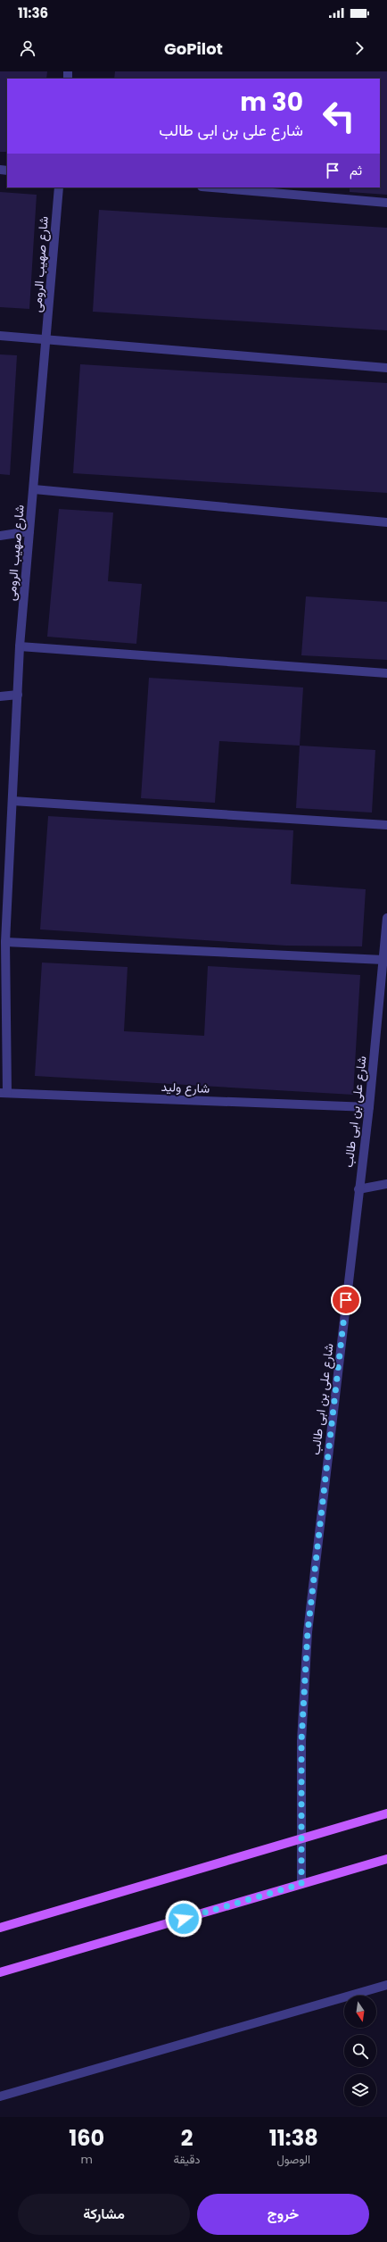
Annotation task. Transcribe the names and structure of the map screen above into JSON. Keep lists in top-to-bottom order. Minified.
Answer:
{"streets":{"street":["شارع صهيب الرومى","شارع وليد","شارع على بن ابى طالب"]},"crossings":[["شارع صهيب الرومى","شارع وليد"],["شارع وليد","شارع على بن ابى طالب"]],"north":"bottom","page":{"status":"11:36","header":"GoPilot","turn":["30 m","شارع على بن ابى طالب"],"then":"ثم","eta":["11:38","الوصول","2","دقيقة","160","m"],"buttons":["خروج","مشاركة"]}}
